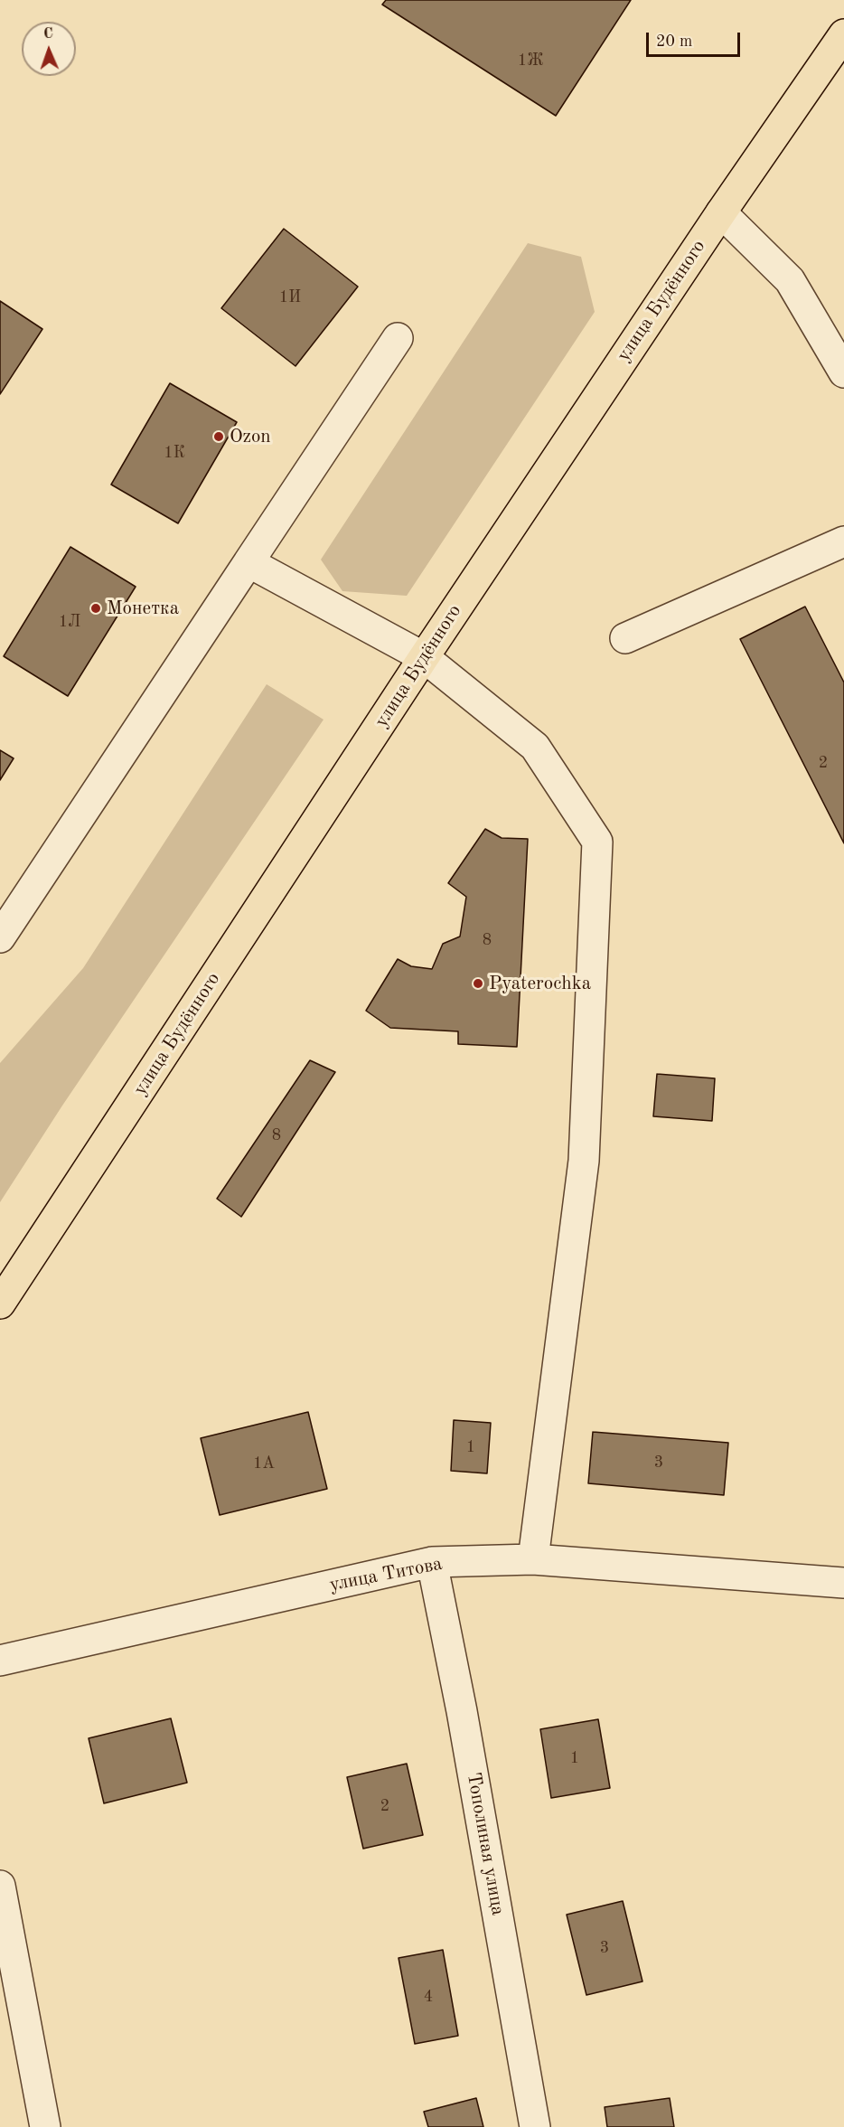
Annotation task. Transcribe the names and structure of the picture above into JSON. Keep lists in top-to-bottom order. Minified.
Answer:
{"streets":{"main road":["улица Будённого"],"street":["улица Титова","Тополиная улица"]},"crossings":[["улица Титова","Тополиная улица"]],"places":["Ozon","Монетка","Pyaterochka"],"house_numbers":["1Ж","1И","1К","1Л","2","8","8","1","3","1А","1","2","3","4"],"scale_bar":"20 m","north":"top"}
